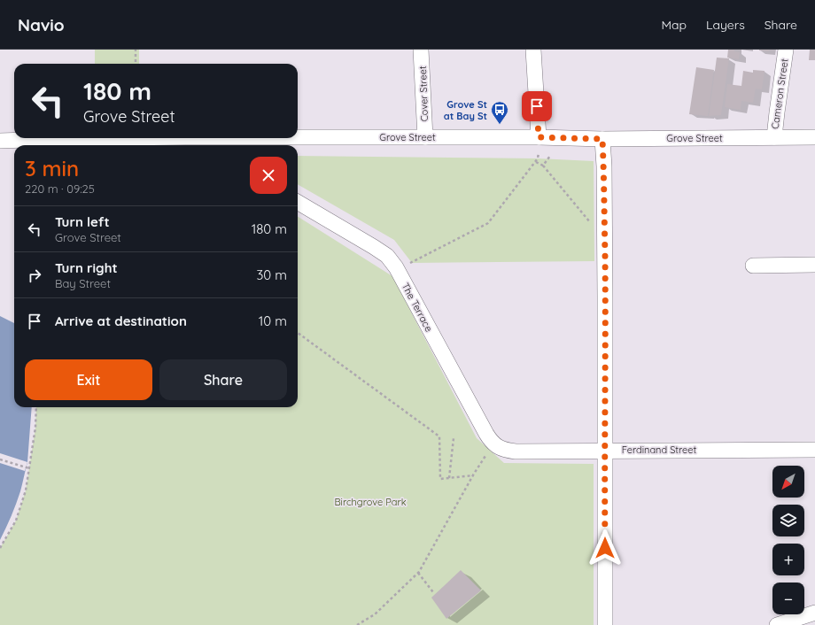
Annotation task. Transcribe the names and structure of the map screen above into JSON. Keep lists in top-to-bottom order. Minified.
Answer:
{"streets":{"street":["Cover Street","Cameron Street","Grove Street","The Terrace","Ferdinand Street"]},"crossings":[["Cover Street","Grove Street"],["Cameron Street","Grove Street"],["The Terrace","Ferdinand Street"]],"parks":["Birchgrove Park"],"places":{"bus stop":["Grove St at Bay St"]},"north":"bottom left","page":{"header":"Navio","nav":["Map","Layers","Share"],"turn":["180 m","Grove Street"],"heading":["3 min","220 m · 09:25"],"list":[{"name":"Turn left","note":"Grove Street","value":"180 m"},{"name":"Turn right","note":"Bay Street","value":"30 m"},{"name":"Arrive at destination","value":"10 m"}],"buttons":["Exit","Share"],"map_buttons":["+","−"]}}
